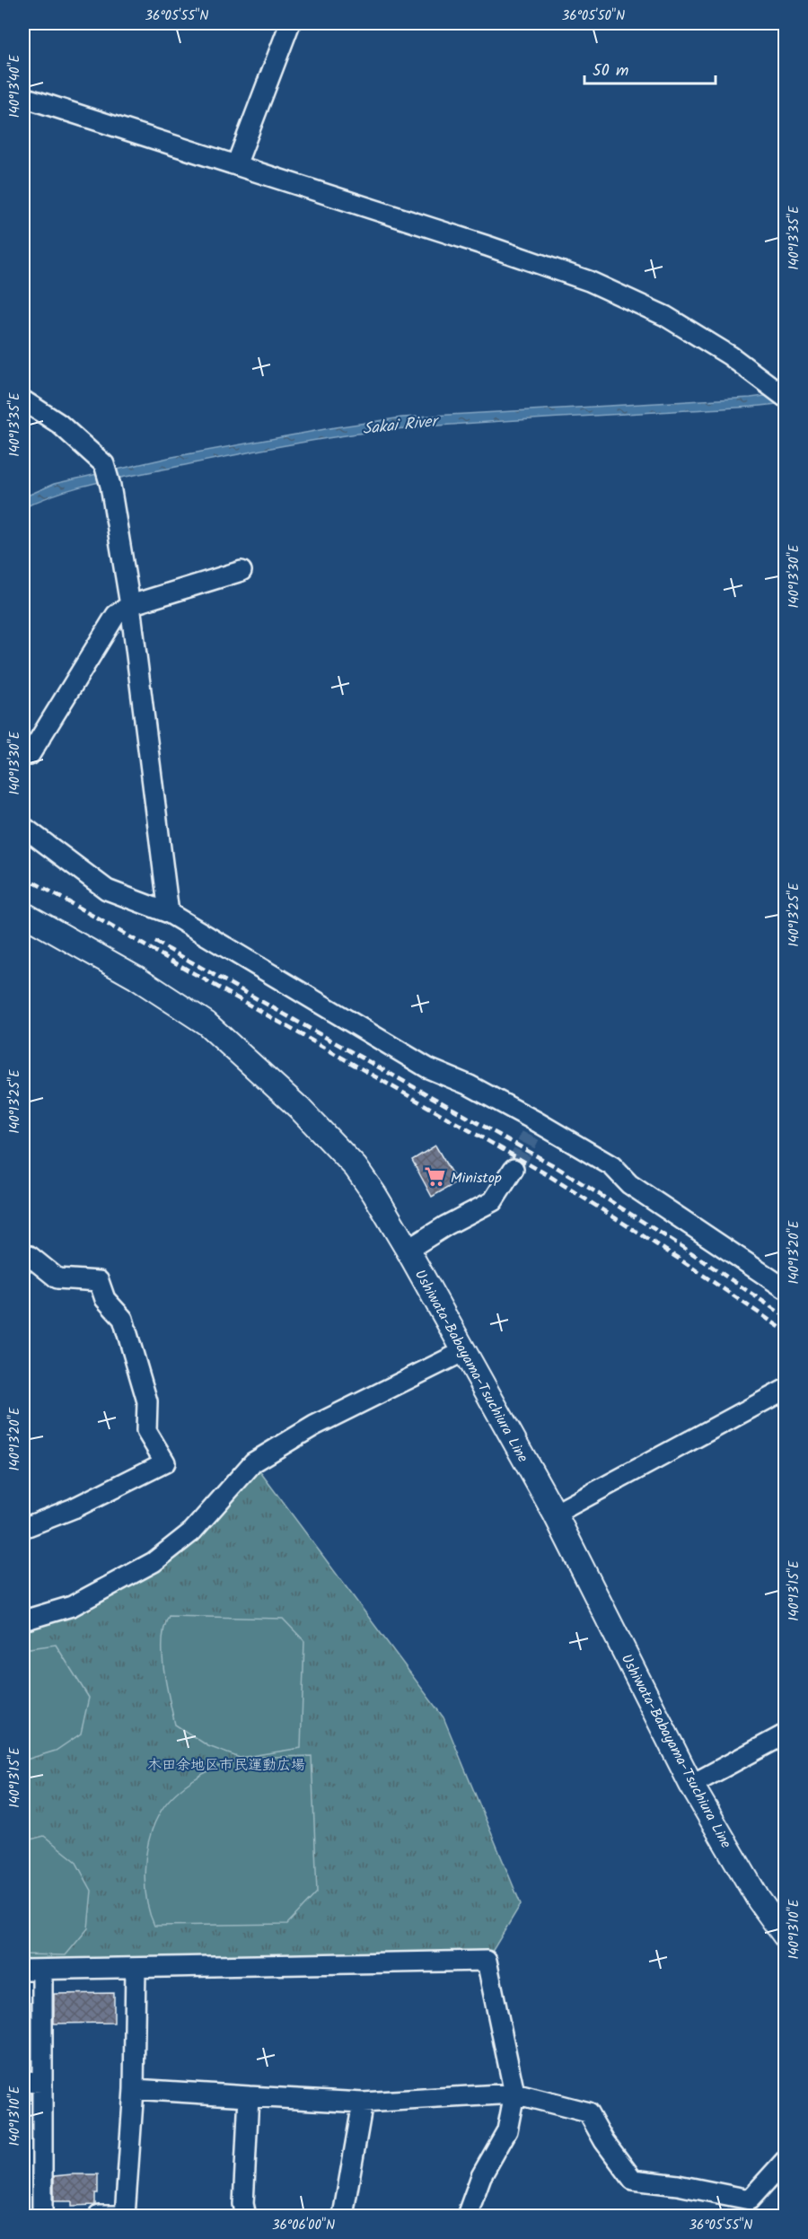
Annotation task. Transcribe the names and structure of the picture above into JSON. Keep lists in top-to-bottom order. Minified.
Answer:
{"streets":{"main road":["Ushiwata-Babayama-Tsuchiura Line"]},"water":["Sakai River"],"parks":["木田余地区市民運動広場"],"places":{"supermarket":["Ministop"]},"scale_bar":"50 m","coordinates":["36°05'55\"N","36°05'50\"N","140°13'40\"E","140°13'35\"E","140°13'30\"E","140°13'25\"E","140°13'20\"E","140°13'15\"E","140°13'10\"E","36°06'00\"N"]}
